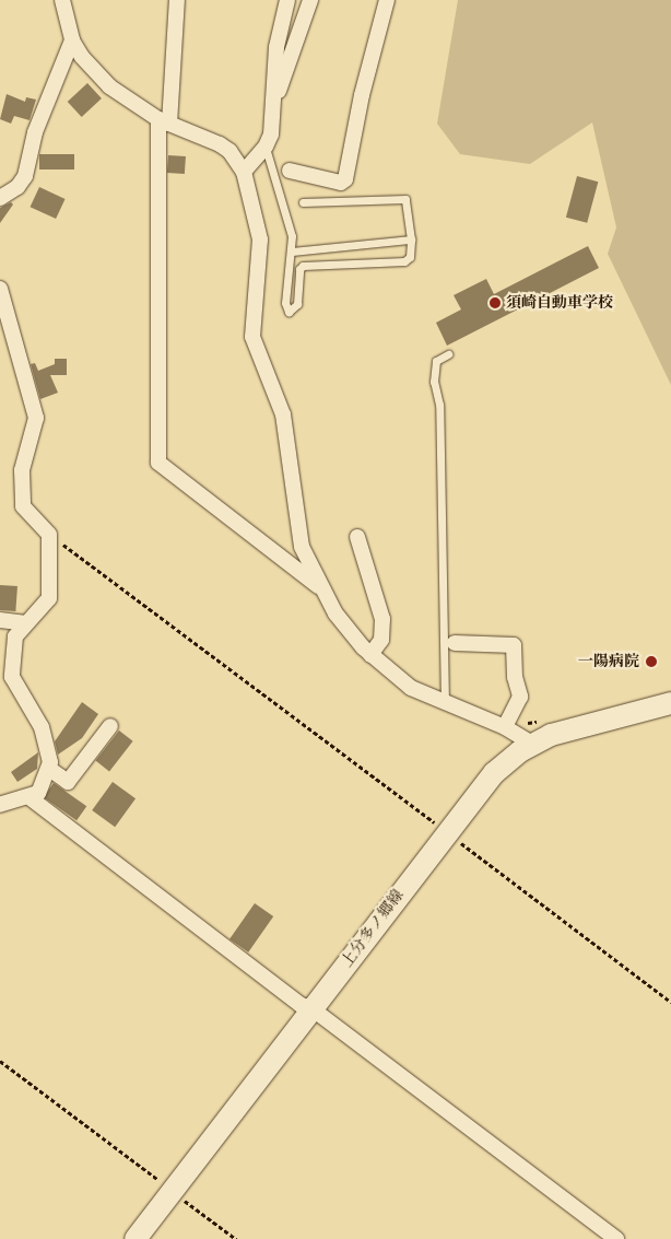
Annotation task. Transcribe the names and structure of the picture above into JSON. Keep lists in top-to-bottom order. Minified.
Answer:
{"streets":{"main road":["上分多ノ郷線"]},"places":["須崎自動車学校","一陽病院"]}
